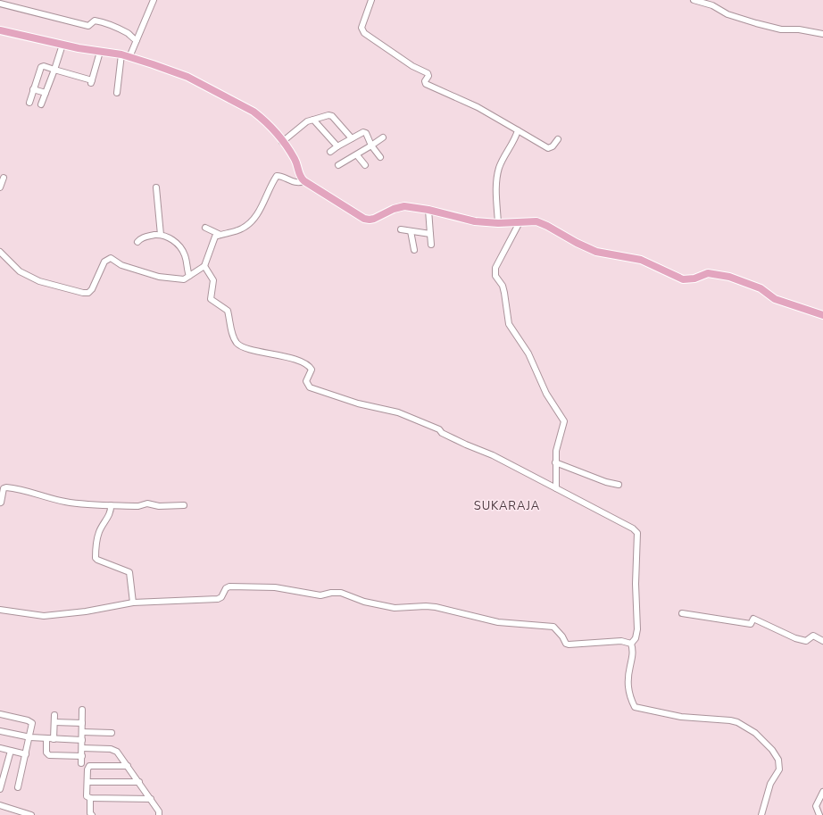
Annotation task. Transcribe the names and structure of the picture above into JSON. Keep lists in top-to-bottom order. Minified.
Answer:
{"districts":["SUKARAJA"]}
